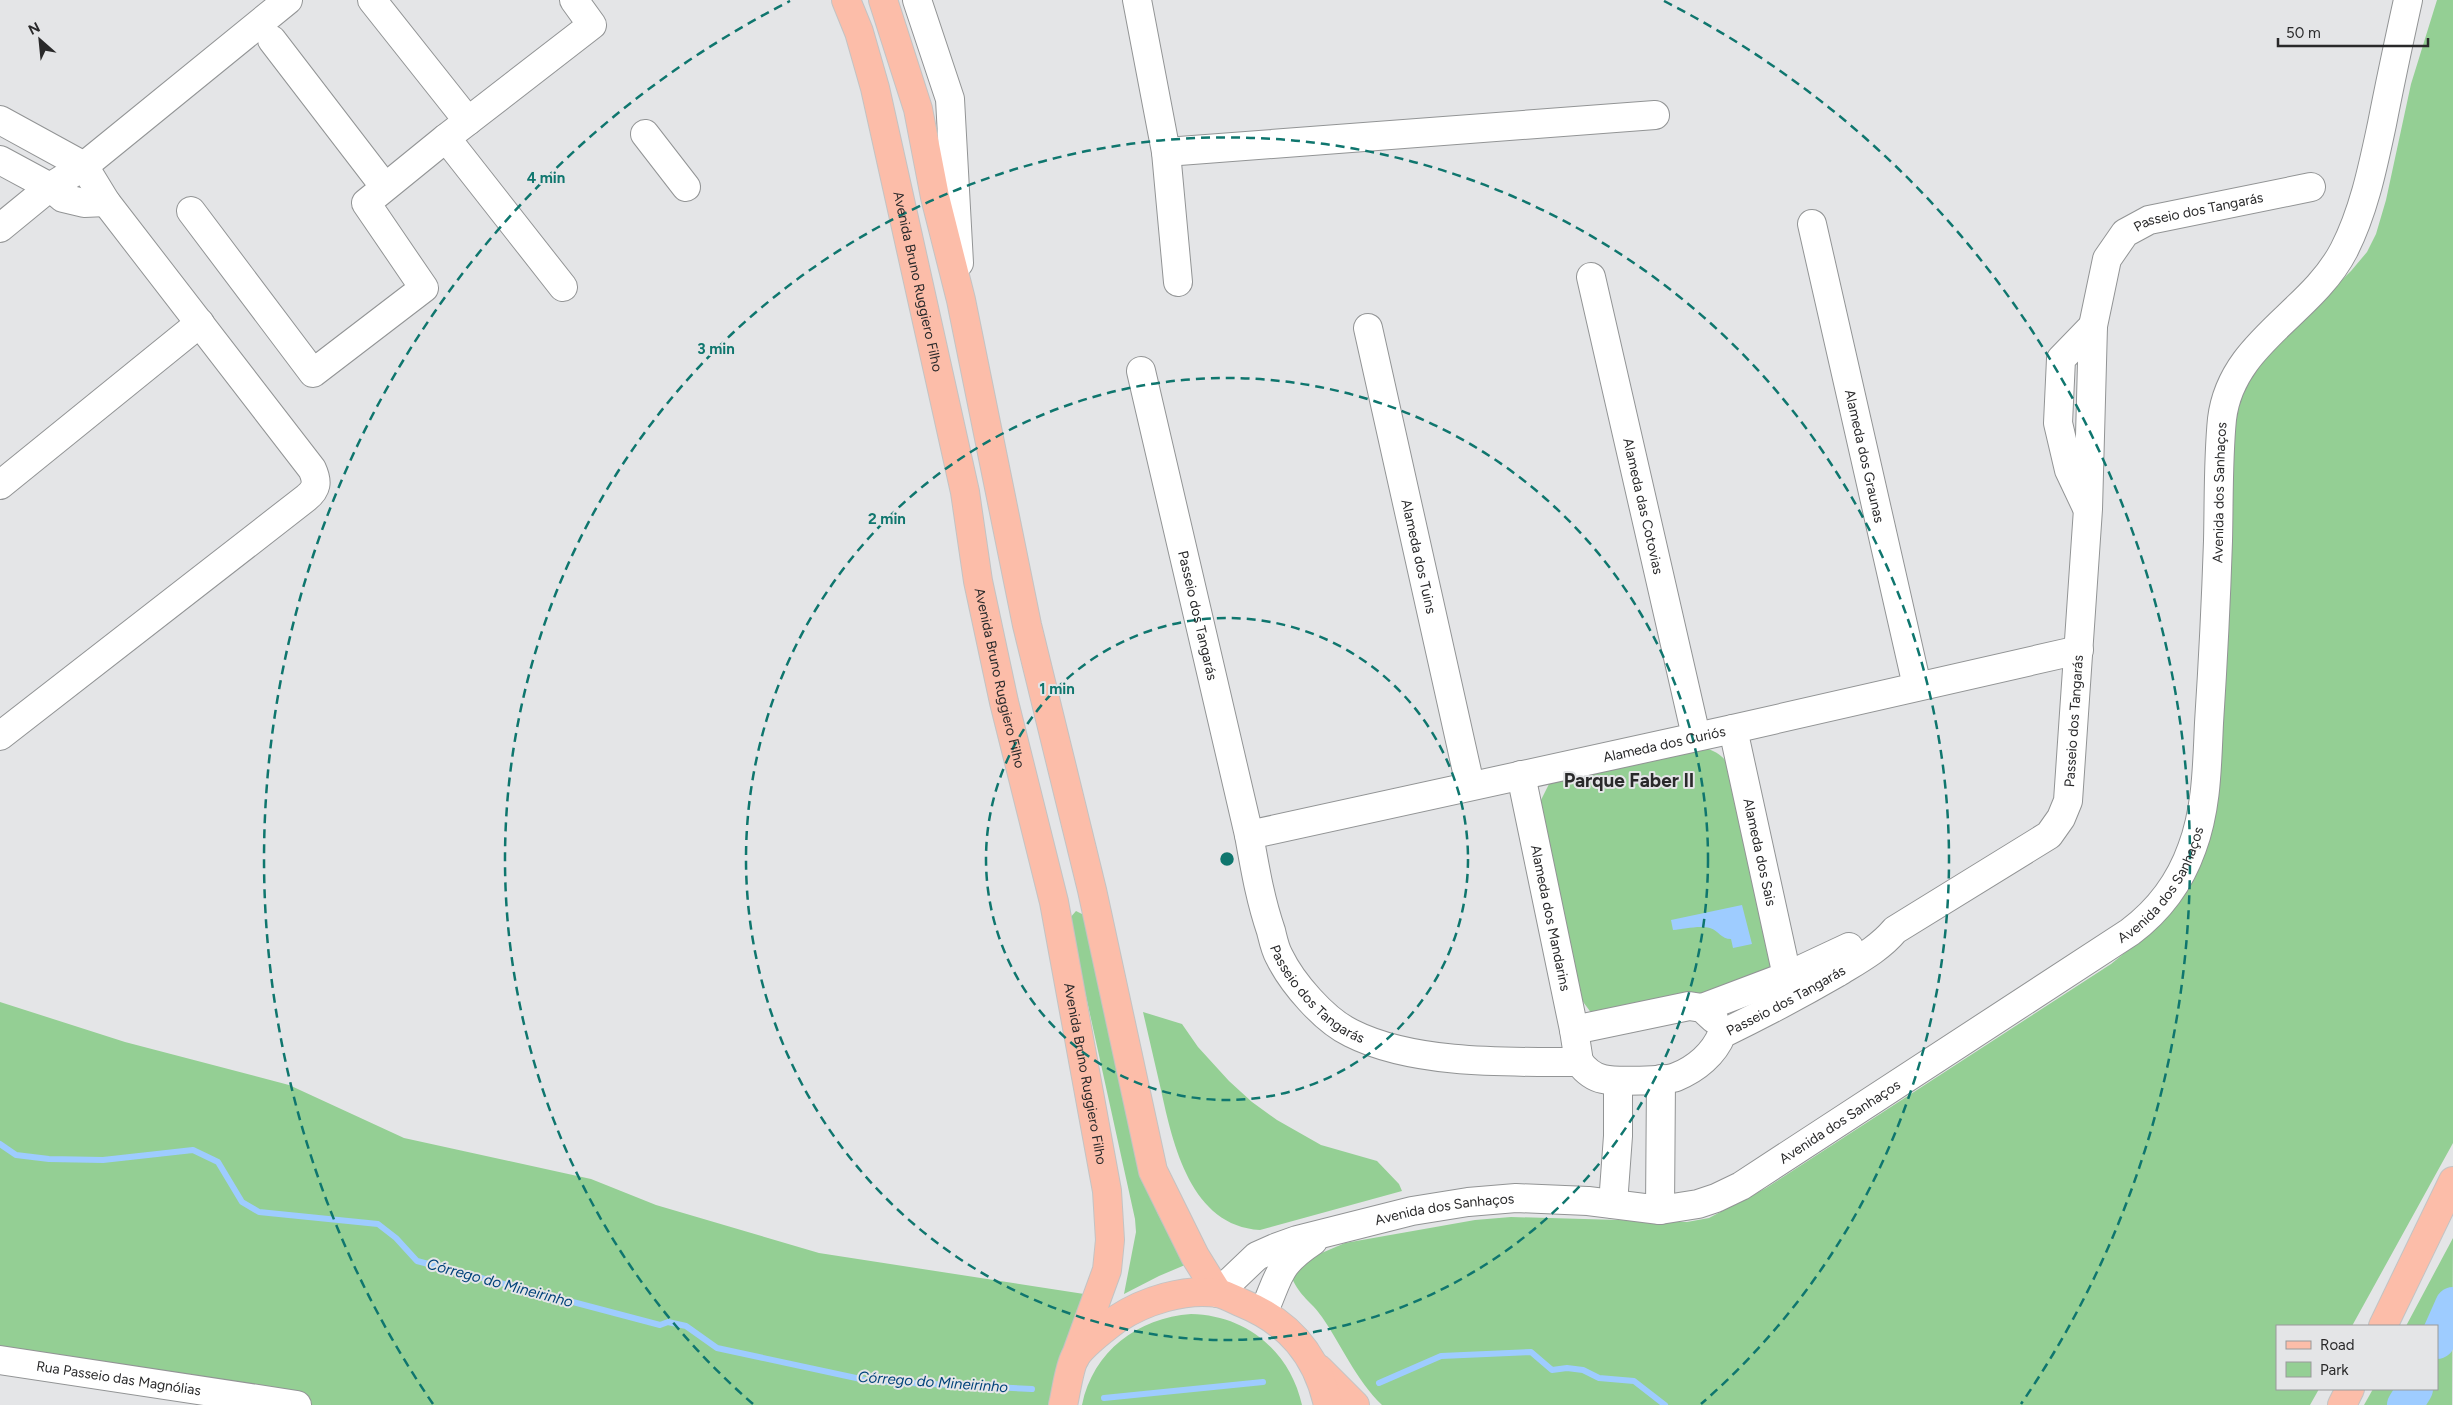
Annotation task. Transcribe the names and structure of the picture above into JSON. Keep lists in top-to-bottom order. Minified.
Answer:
{"streets":{"main road":["Avenida Bruno Ruggiero Filho"],"street":["Passeio dos Tangarás","Alameda dos Graunas","Avenida dos Sanhaços","Alameda das Cotovias","Alameda dos Tuins","Alameda dos Curiós","Alameda dos Sais","Alameda dos Mandarins","Rua Passeio das Magnólias"]},"crossings":[["Passeio dos Tangarás","Alameda dos Curiós"],["Passeio dos Tangarás","Alameda dos Sais"],["Passeio dos Tangarás","Alameda dos Mandarins"],["Alameda dos Graunas","Alameda dos Curiós"],["Alameda das Cotovias","Alameda dos Curiós"],["Alameda dos Tuins","Alameda dos Curiós"],["Alameda dos Curiós","Alameda dos Sais"],["Alameda dos Curiós","Alameda dos Mandarins"]],"districts":["Parque Faber II"],"water":["Córrego do Mineirinho"],"legend":["Road","Park"],"scale_bar":"50 m","north":"top left","rings":["4 min","3 min","2 min","1 min"]}
